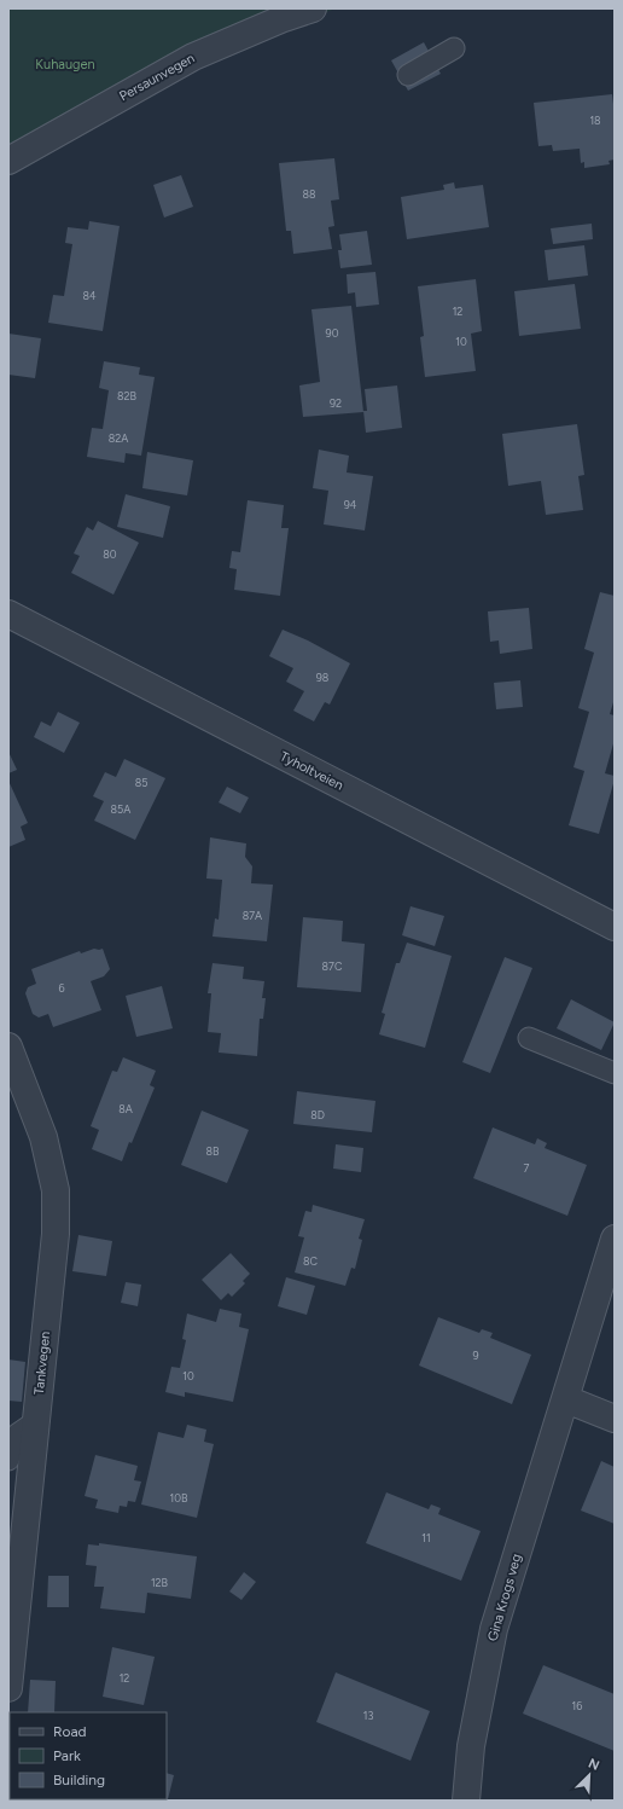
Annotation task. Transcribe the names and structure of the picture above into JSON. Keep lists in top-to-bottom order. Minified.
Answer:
{"streets":{"street":["Persaunvegen","Tyholtveien","Tankvegen","Gina Krogs veg"]},"parks":["Kuhaugen"],"house_numbers":["18","88","84","12","90","10","82B","92","82A","94","80","98","85","85A","87A","87C","6","8A","8D","8B","7","8C","9","10","10B","11","12B","12","16","13"],"legend":["Road","Park","Building"],"north":"top right"}
